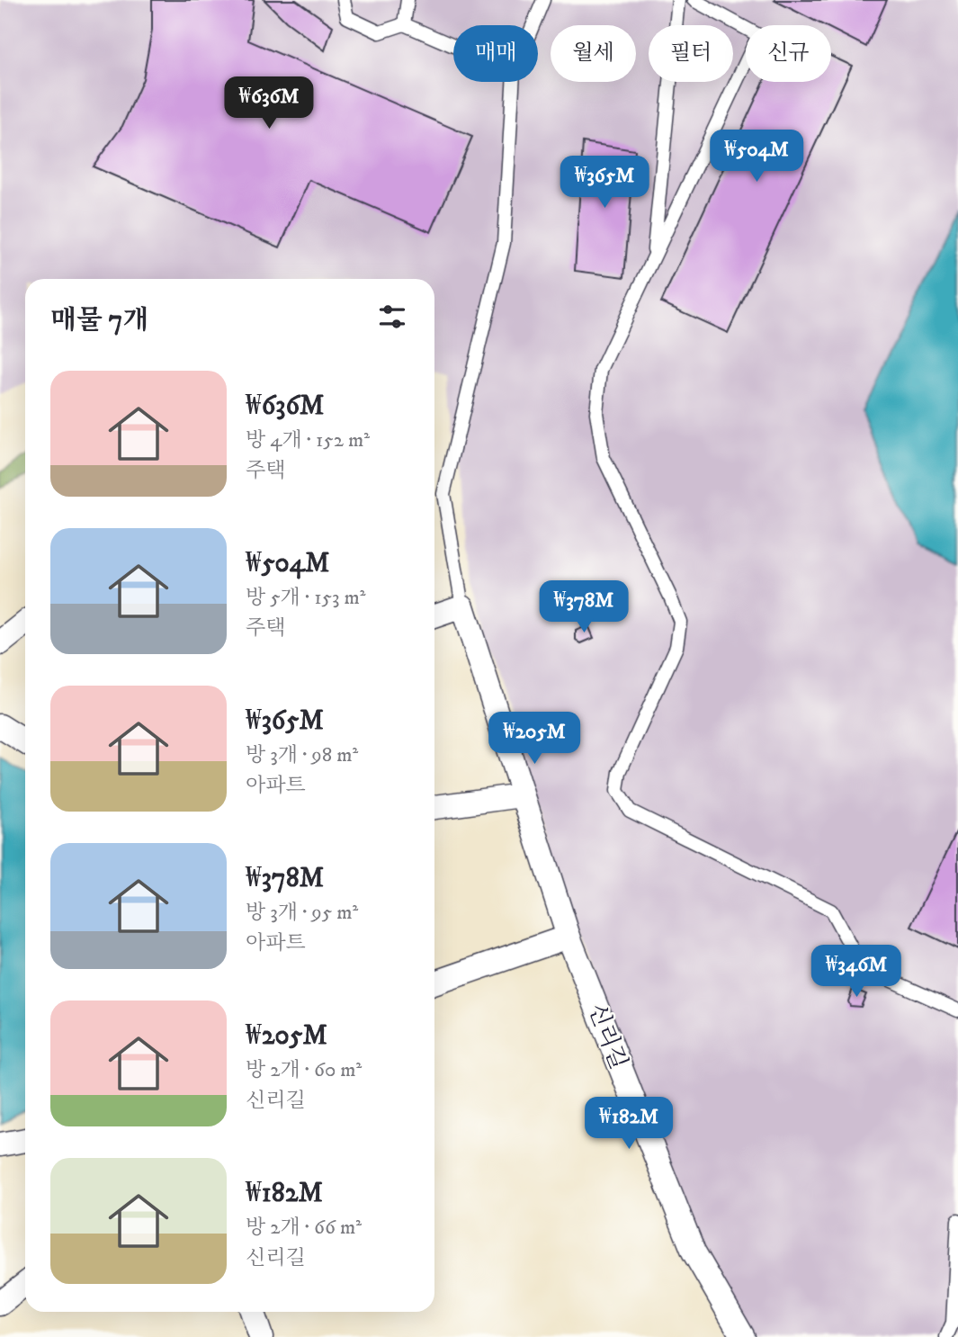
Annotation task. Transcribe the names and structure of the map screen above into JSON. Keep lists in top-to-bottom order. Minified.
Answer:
{"streets":{"street":["신리길"]},"page":{"chip":["매매","월세","필터","신규"],"price":["₩636M","₩504M","₩365M","₩378M","₩205M","₩346M","₩182M"],"heading":"매물 7개","list":[{"name":"₩636M","note":"방 4개 · 152 m² · 주택"},{"name":"₩504M","note":"방 5개 · 153 m² · 주택"},{"name":"₩365M","note":"방 3개 · 98 m² · 아파트"},{"name":"₩378M","note":"방 3개 · 95 m² · 아파트"},{"name":"₩205M","note":"방 2개 · 60 m² · 신리길"},{"name":"₩182M","note":"방 2개 · 66 m² · 신리길"}]}}
